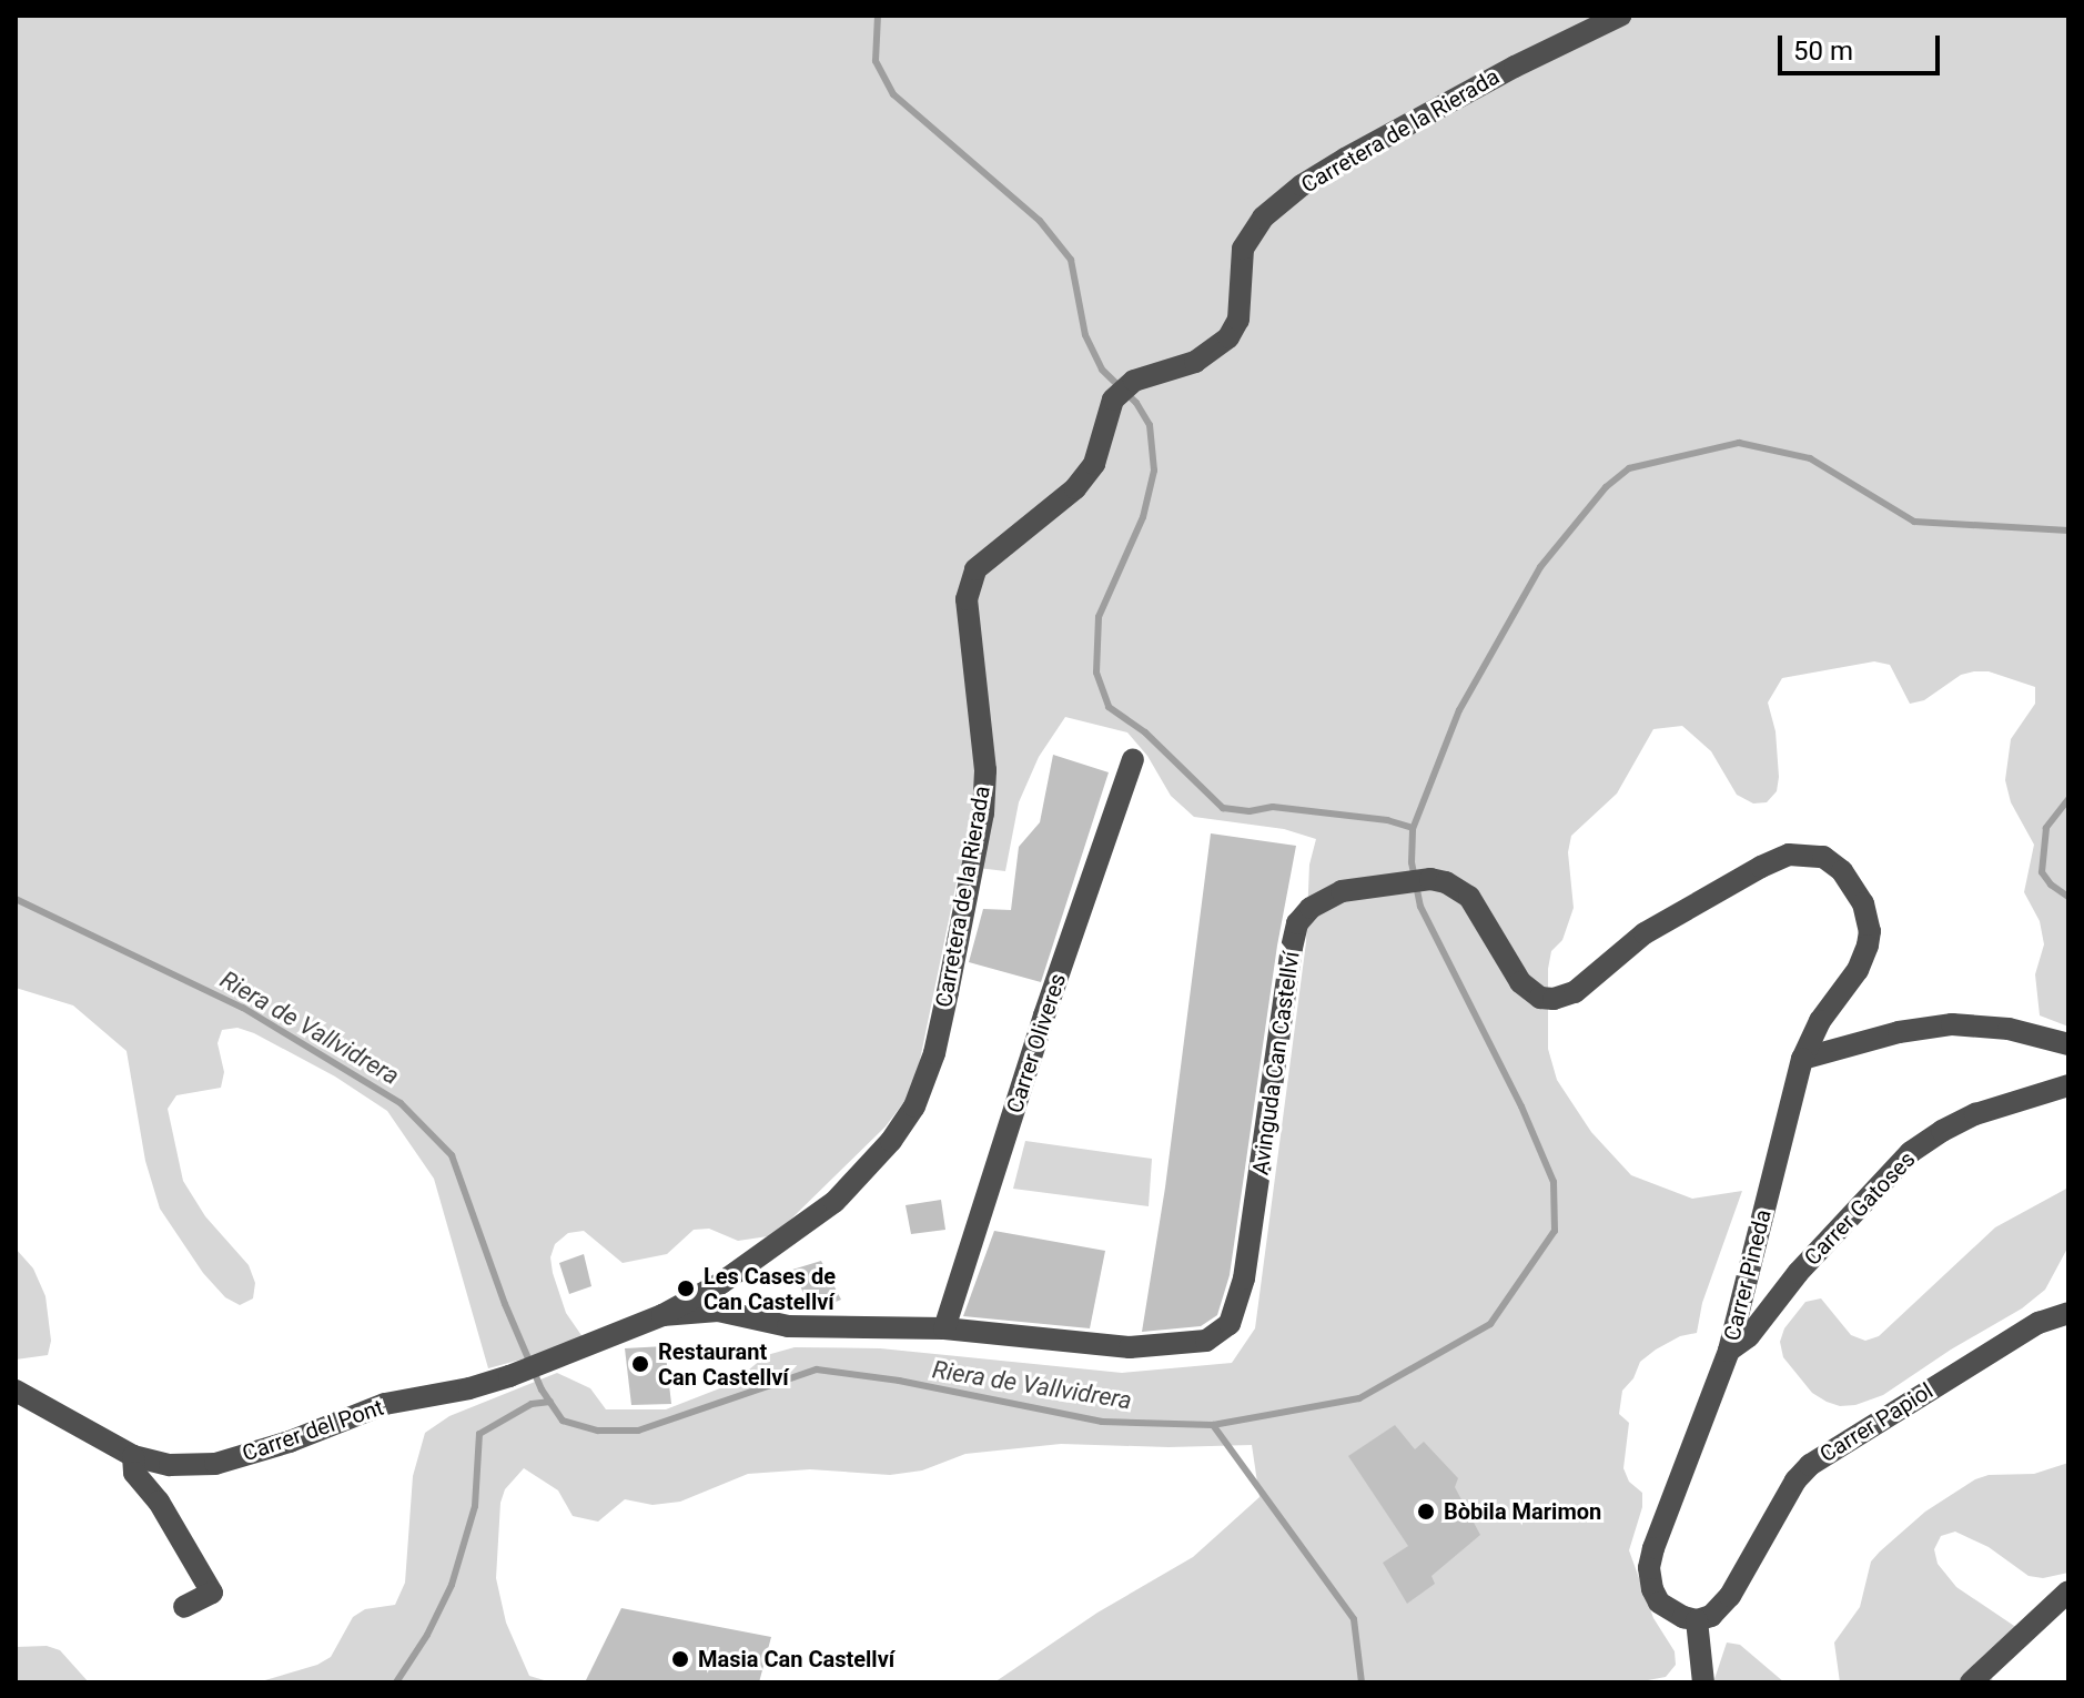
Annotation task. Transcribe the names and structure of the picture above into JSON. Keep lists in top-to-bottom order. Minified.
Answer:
{"streets":{"street":["Carretera de la Rierada","Carrer Oliveres","Avinguda Can Castellví","Carrer Gatoses","Carrer Pineda","Carrer Papiol","Carrer del Pont"]},"crossings":[["Carretera de la Rierada","Avinguda Can Castellví"],["Carretera de la Rierada","Carrer del Pont"],["Carrer Oliveres","Avinguda Can Castellví"],["Avinguda Can Castellví","Carrer Pineda"],["Carrer Gatoses","Carrer Pineda"],["Carrer Pineda","Carrer Papiol"]],"water":["Riera de Vallvidrera"],"places":["Les Cases de Can Castellví","Restaurant Can Castellví","Bòbila Marimon","Masia Can Castellví"],"scale_bar":"50 m"}
